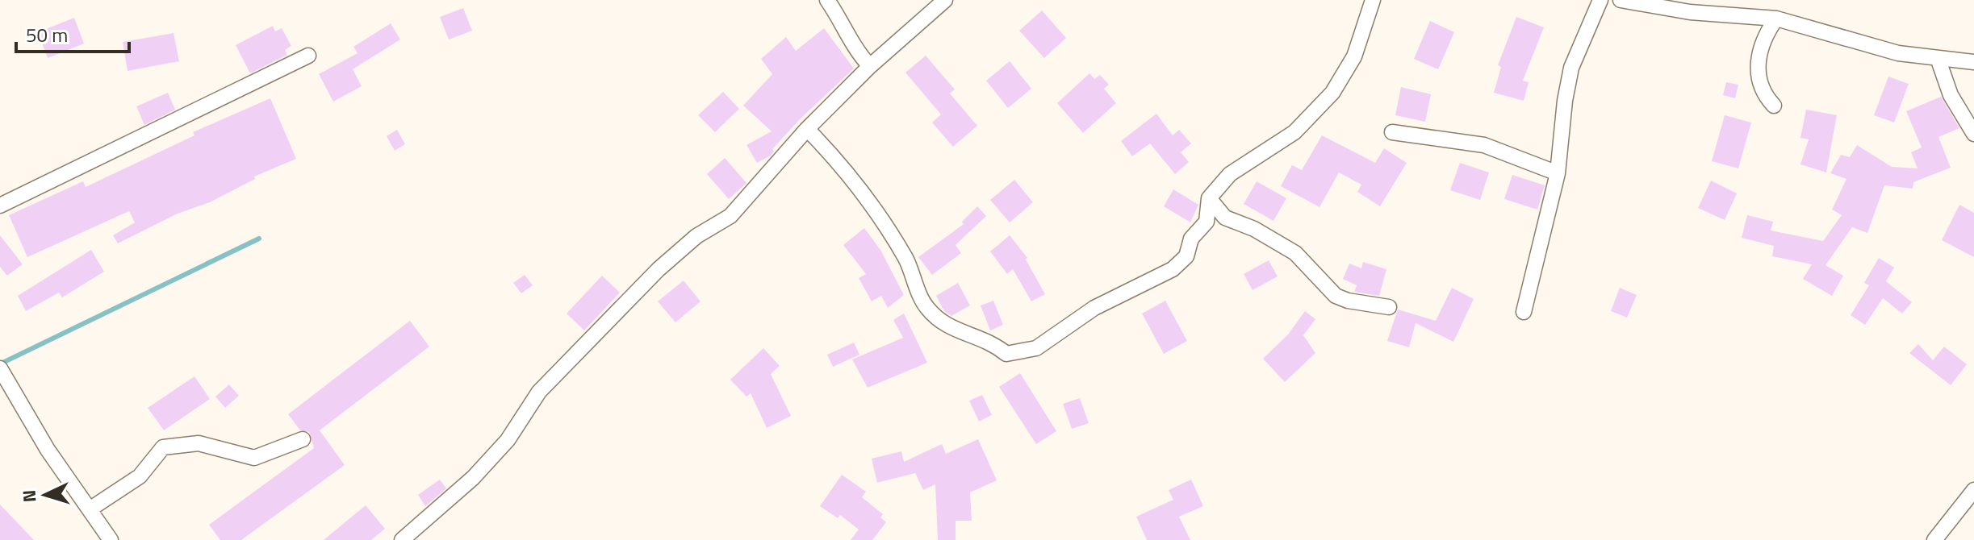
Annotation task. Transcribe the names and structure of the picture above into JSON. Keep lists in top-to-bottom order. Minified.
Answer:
{"scale_bar":"50 m","north":"left"}
